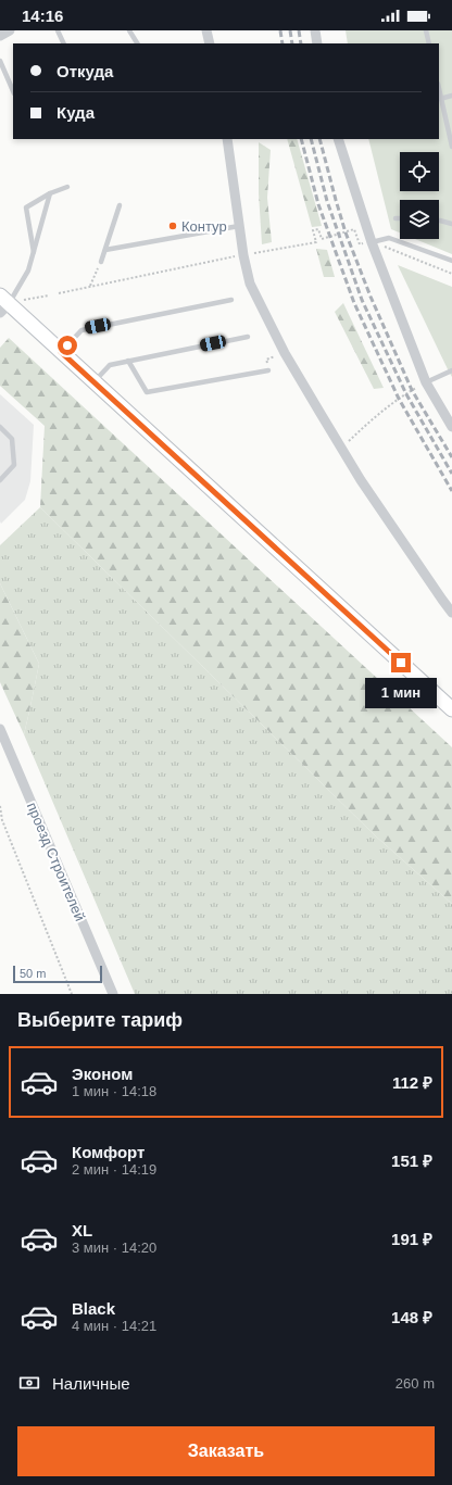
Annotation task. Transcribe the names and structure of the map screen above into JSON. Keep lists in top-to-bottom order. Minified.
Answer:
{"streets":{"street":["проезд Строителей"]},"places":["Контур"],"scale_bar":"50 m","page":{"status":"14:16","banner":["Откуда","Куда"],"bubble":"1 мин","scale":"50 m","heading":"Выберите тариф","list":[{"name":"Эконом","note":"1 мин · 14:18","value":"112 ₽"},{"name":"Комфорт","note":"2 мин · 14:19","value":"151 ₽"},{"name":"XL","note":"3 мин · 14:20","value":"191 ₽"},{"name":"Black","note":"4 мин · 14:21","value":"148 ₽"}],"pay":["Наличные","260 m"],"buttons":"Заказать"}}
